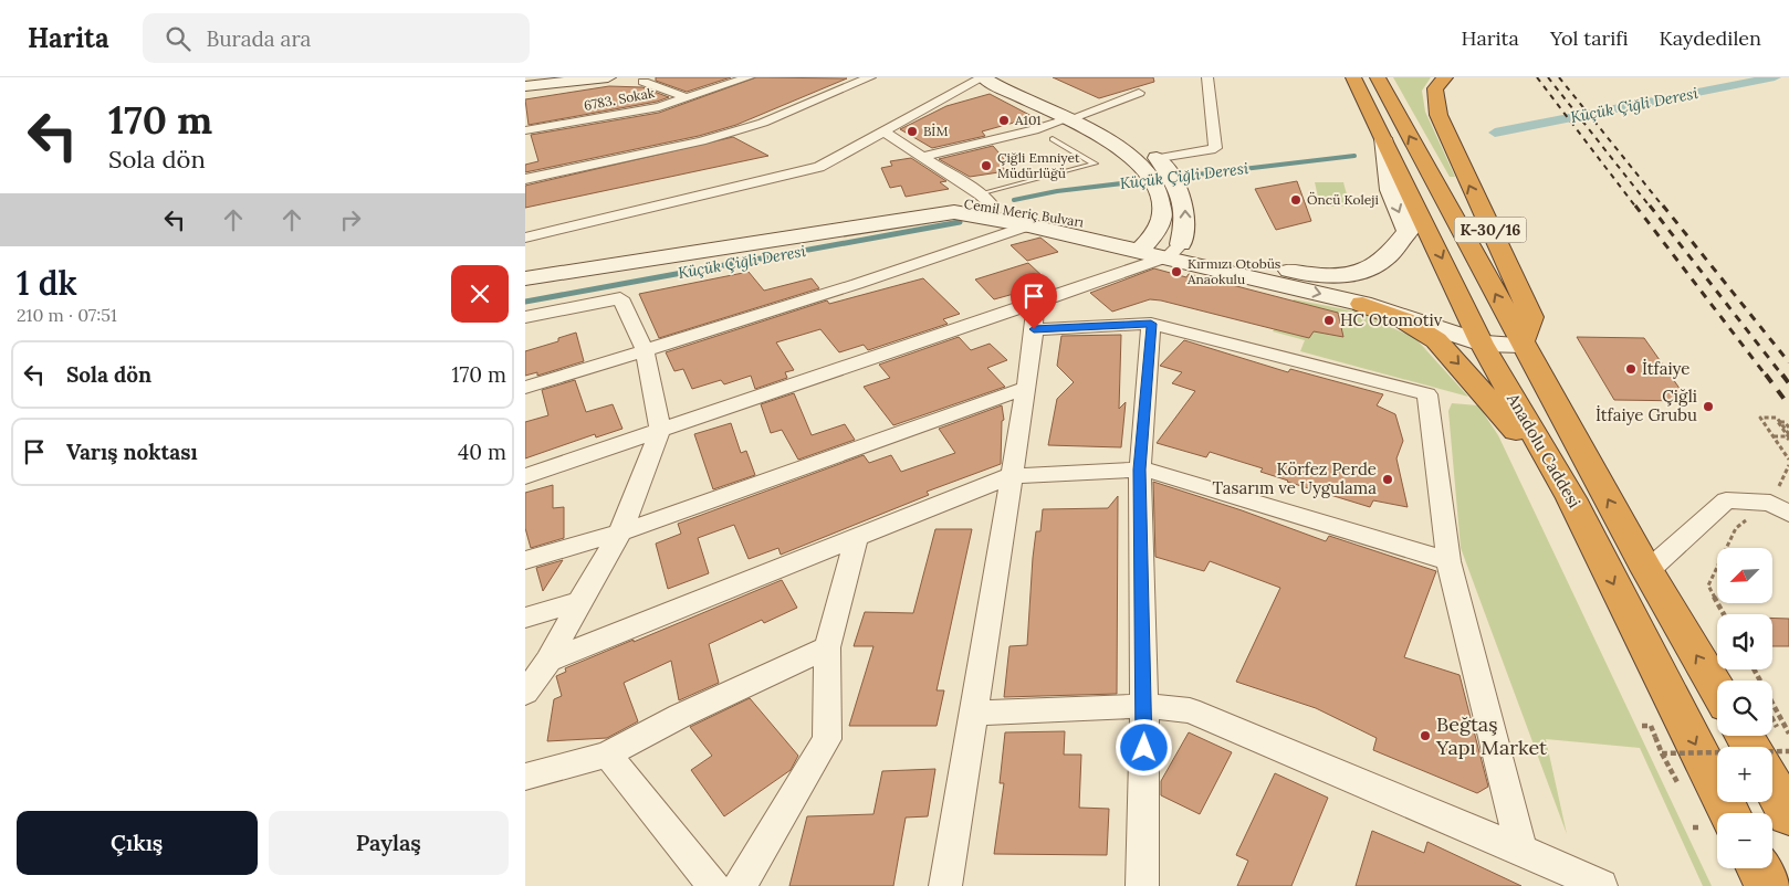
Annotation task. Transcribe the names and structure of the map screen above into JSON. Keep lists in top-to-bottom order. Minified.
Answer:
{"streets":{"highway":["K-30/16","Anadolu Caddesi"],"main road":["Cemil Meriç Bulvarı"],"street":["6783. Sokak"]},"crossings":[["Cemil Meriç Bulvarı","K-30/16"],["Cemil Meriç Bulvarı","Anadolu Caddesi"],["K-30/16","Anadolu Caddesi"]],"water":["Küçük Çiğli Deresi"],"places":["A101","BİM","Çiğli Emniyet Müdürlüğü","Öncü Koleji","Kırmızı Otobüs Anaokulu","HC Otomotiv","İtfaiye","Çiğli İtfaiye Grubu","Körfez Perde Tasarım ve Uygulama","Beğtaş Yapı Market"],"north":"bottom left","page":{"header":"Harita","search":"Burada ara","nav":["Harita","Yol tarifi","Kaydedilen"],"turn":["170 m","Sola dön"],"heading":["1 dk","210 m · 07:51"],"list":[{"name":"Sola dön","value":"170 m"},{"name":"Varış noktası","value":"40 m"}],"map_buttons":["+","−"],"buttons":["Çıkış","Paylaş"]}}
